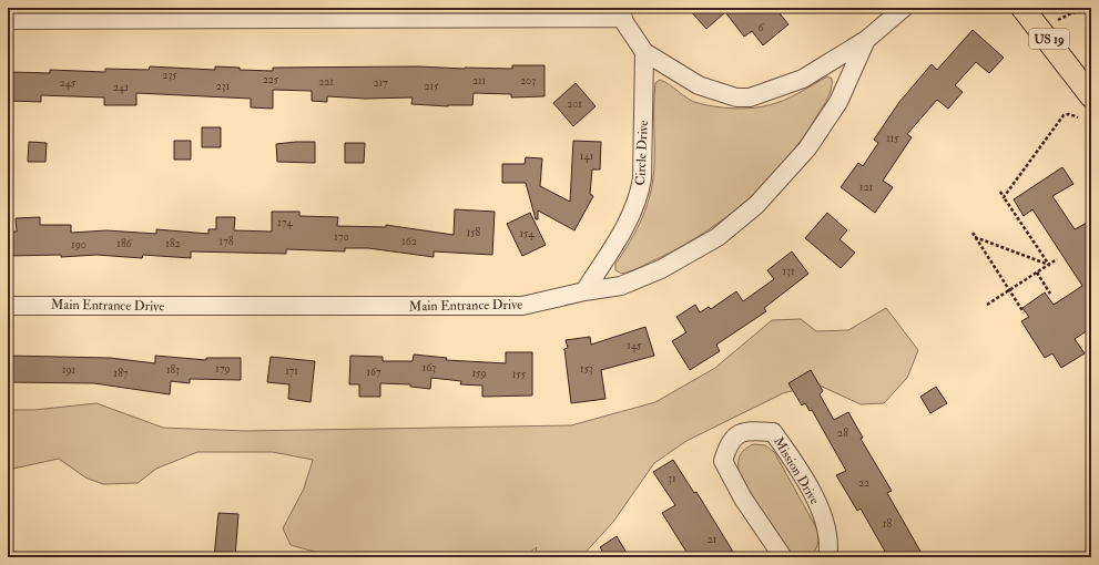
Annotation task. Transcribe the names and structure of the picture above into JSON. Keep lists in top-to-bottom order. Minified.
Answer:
{"streets":{"main road":["US 19"],"street":["Circle Drive","Main Entrance Drive","Mission Drive"]},"crossings":[["Circle Drive","Main Entrance Drive"]],"house_numbers":["6","235","225","211","203","221","245","217","231","215","241","201","115","141","121","174","158","154","170","178","162","186","182","190","131","145","163","179","153","191","183","171","167","187","159","155","28","31","22","18","21"]}
